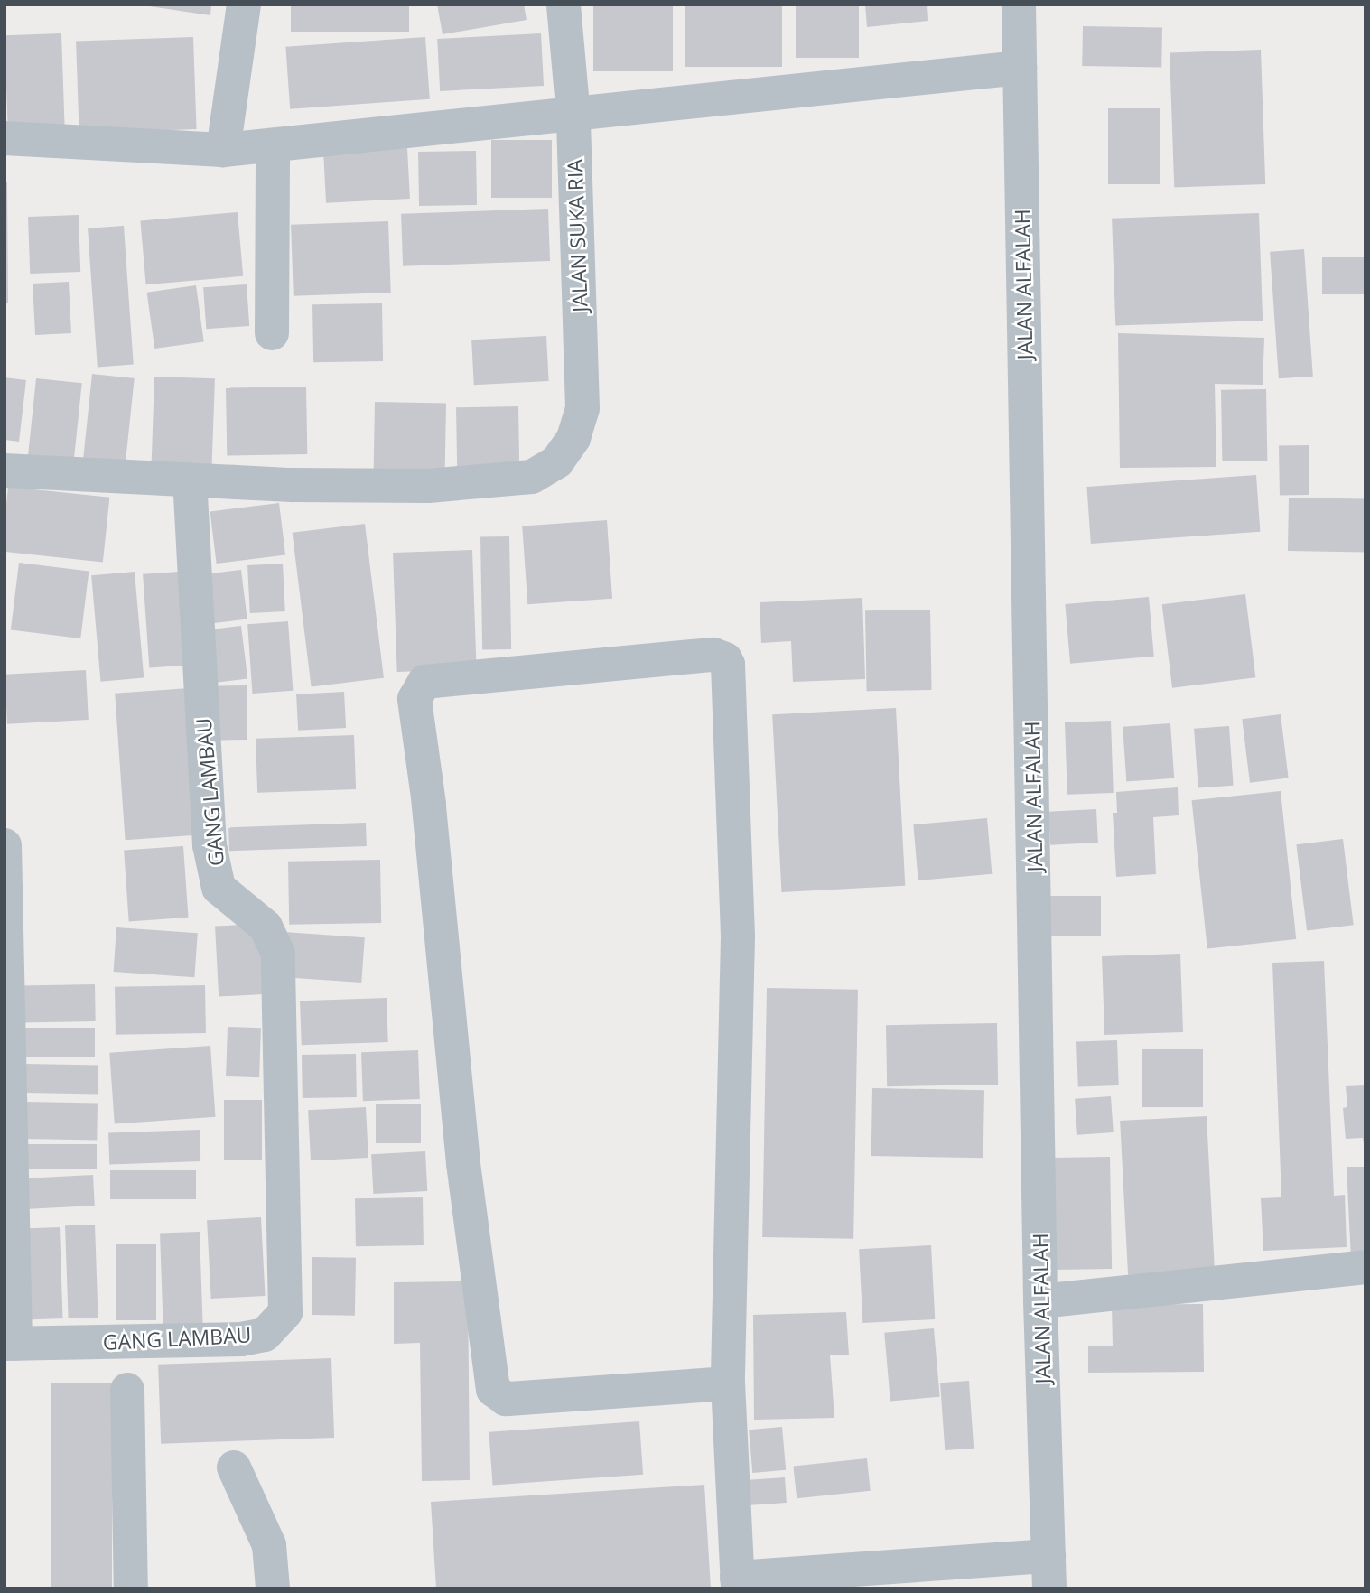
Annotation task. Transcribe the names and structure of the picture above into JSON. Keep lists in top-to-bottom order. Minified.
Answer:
{"streets":{"street":["JALAN SUKA RIA","JALAN ALFALAH","GANG LAMBAU"]},"crossings":[["JALAN SUKA RIA","GANG LAMBAU"]]}
